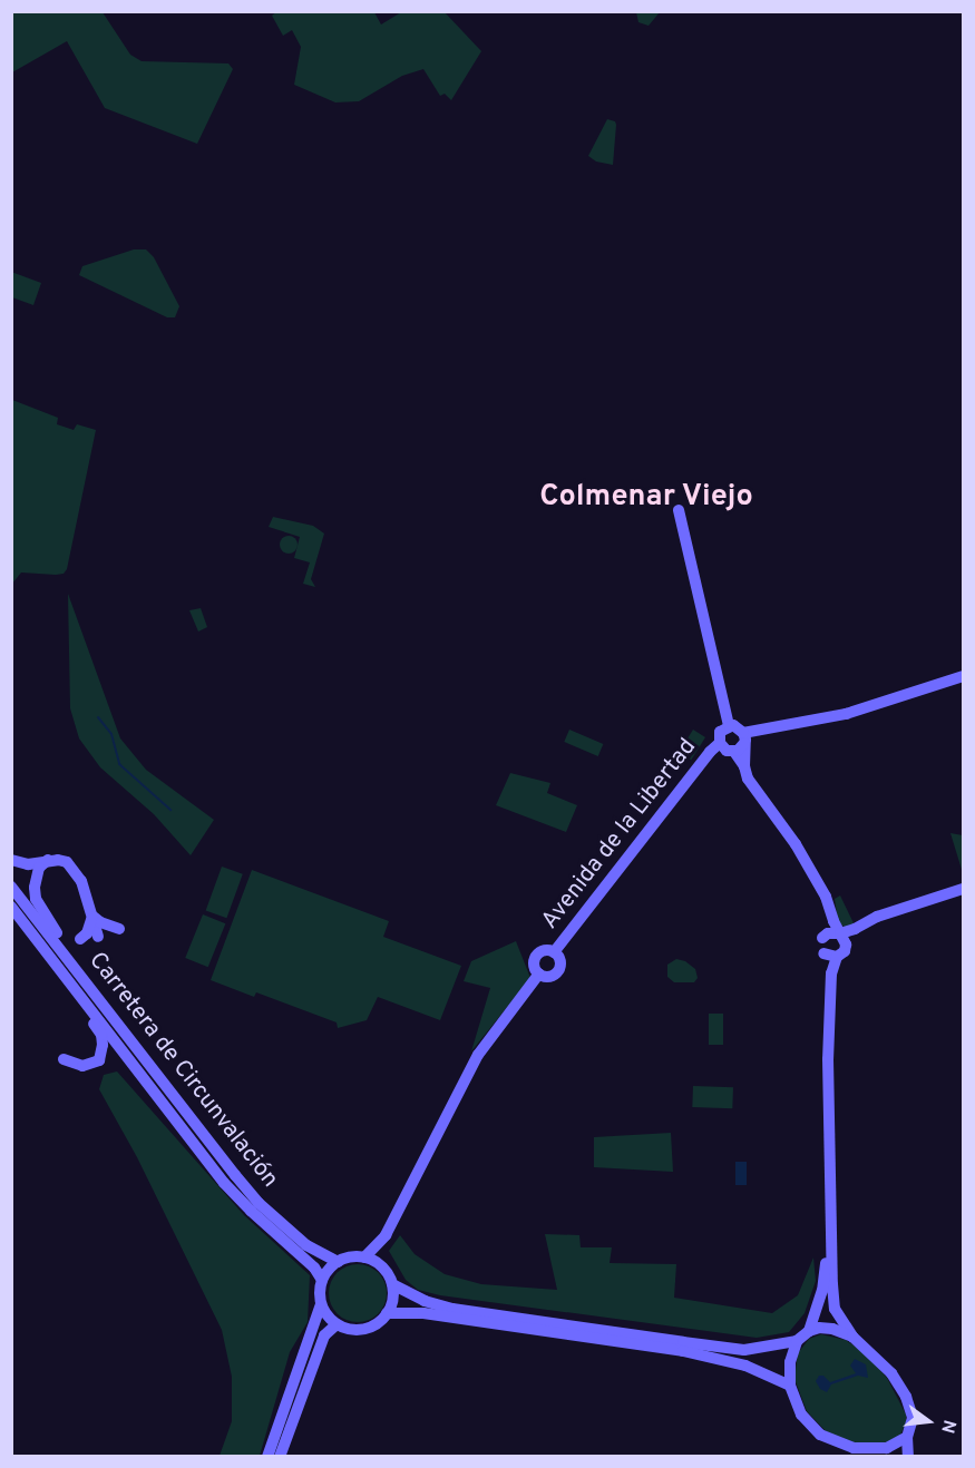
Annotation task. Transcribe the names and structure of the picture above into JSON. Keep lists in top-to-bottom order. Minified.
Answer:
{"streets":{"main road":["Avenida de la Libertad","Carretera de Circunvalación"]},"districts":["Colmenar Viejo"],"north":"right"}
